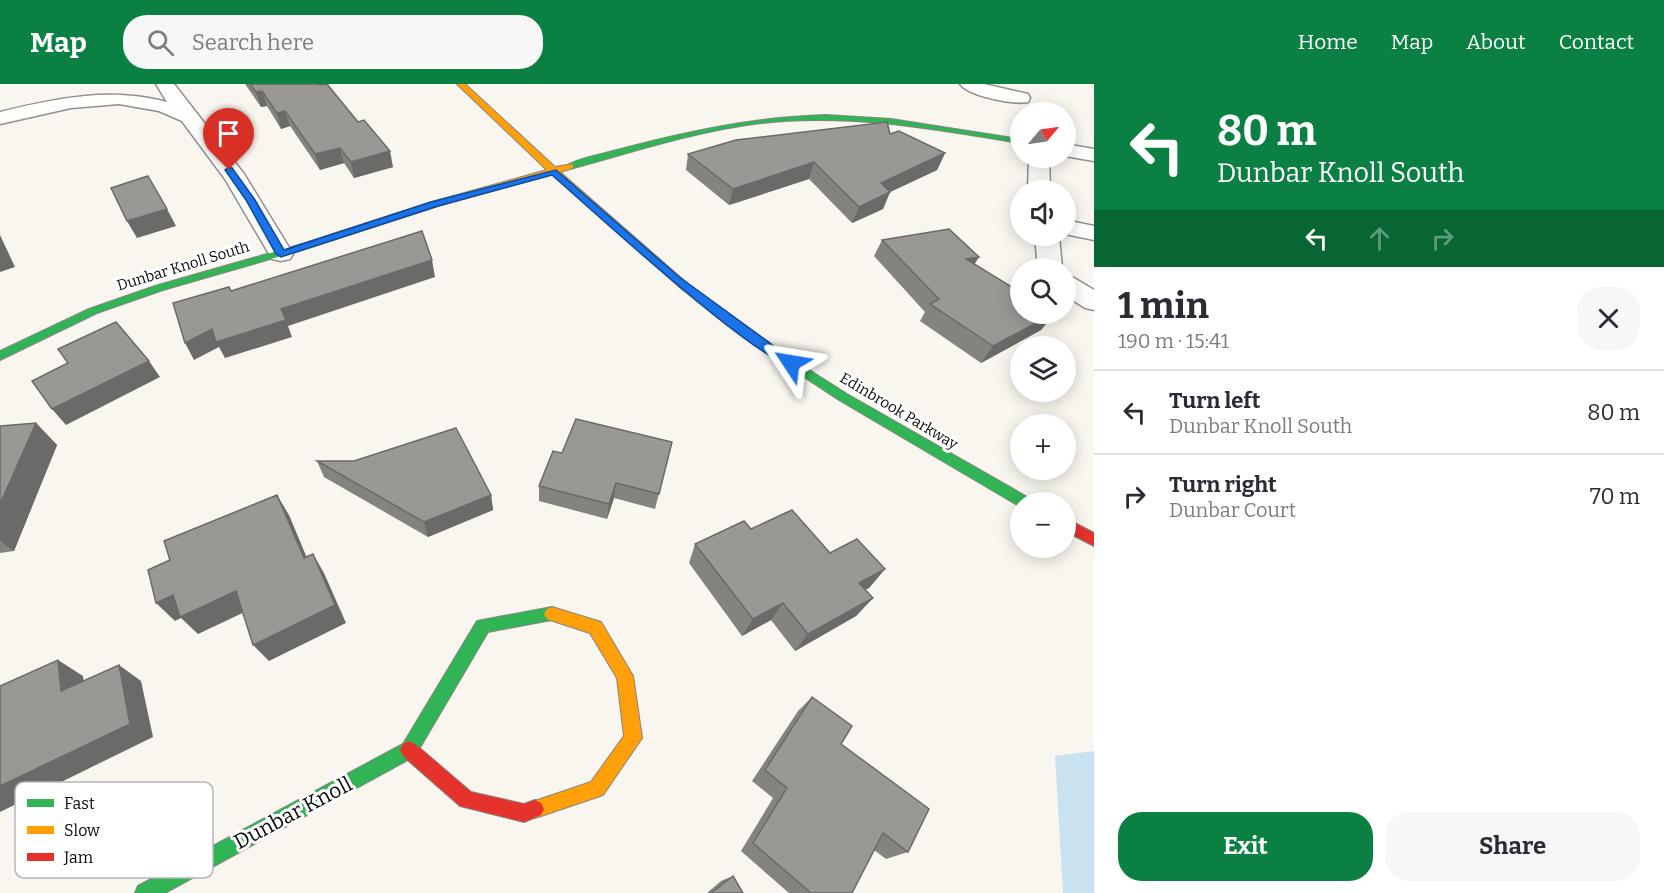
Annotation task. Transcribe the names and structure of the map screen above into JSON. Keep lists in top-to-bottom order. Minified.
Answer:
{"streets":{"street":["Dunbar Knoll South","Edinbrook Parkway","Dunbar Knoll"]},"crossings":[["Dunbar Knoll South","Edinbrook Parkway"]],"legend":["Fast","Slow","Jam"],"north":"top right","page":{"header":"Map","search":"Search here","nav":["Home","Map","About","Contact"],"turn":["80 m","Dunbar Knoll South"],"map_buttons":["+","−"],"heading":["1 min","190 m · 15:41"],"list":[{"name":"Turn left","note":"Dunbar Knoll South","value":"80 m"},{"name":"Turn right","note":"Dunbar Court","value":"70 m"}],"buttons":["Exit","Share"]}}
